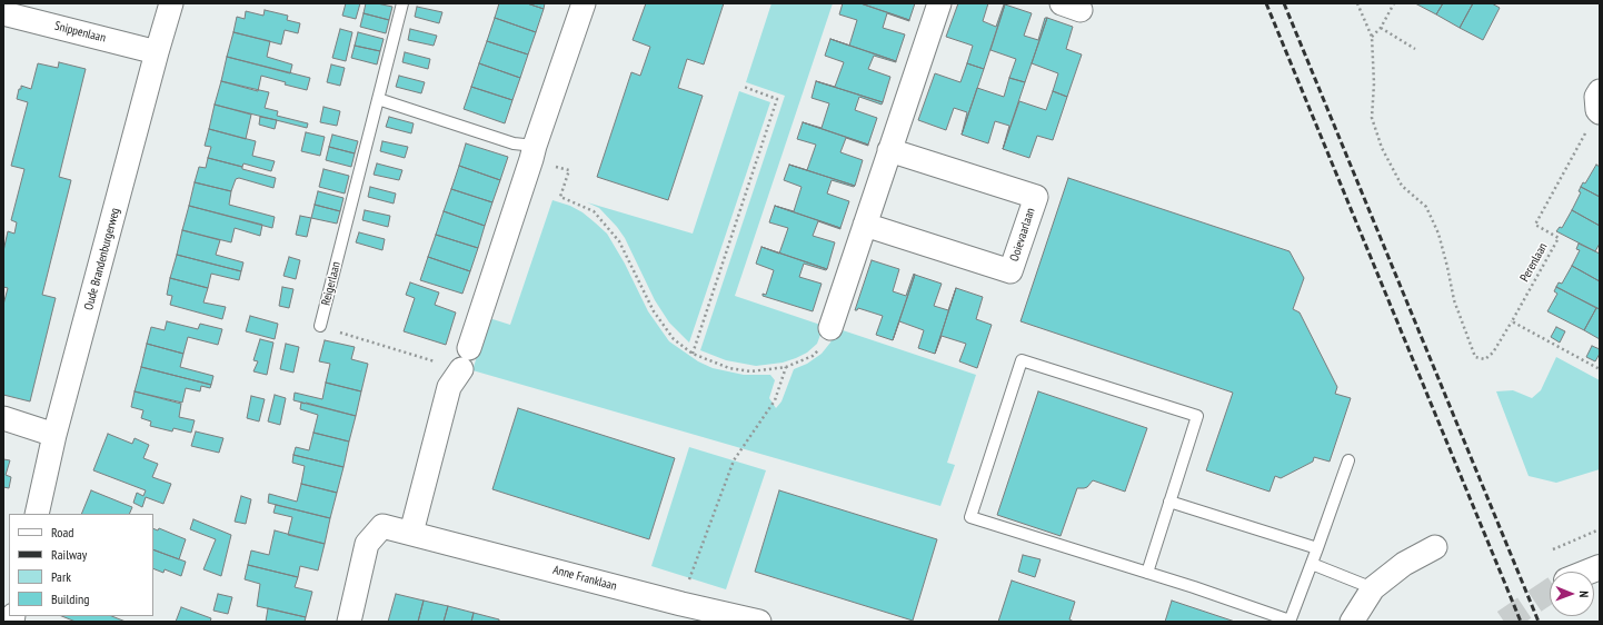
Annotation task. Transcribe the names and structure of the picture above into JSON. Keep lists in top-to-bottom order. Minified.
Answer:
{"streets":{"street":["Snippenlaan","Ooievaarlaan","Oude Brandenburgerweg","Anne Franklaan"],"lane":["Reigerlaan"],"path":["Perenlaan"]},"crossings":[["Snippenlaan","Oude Brandenburgerweg"]],"legend":["Road","Railway","Park","Building"],"north":"right"}
